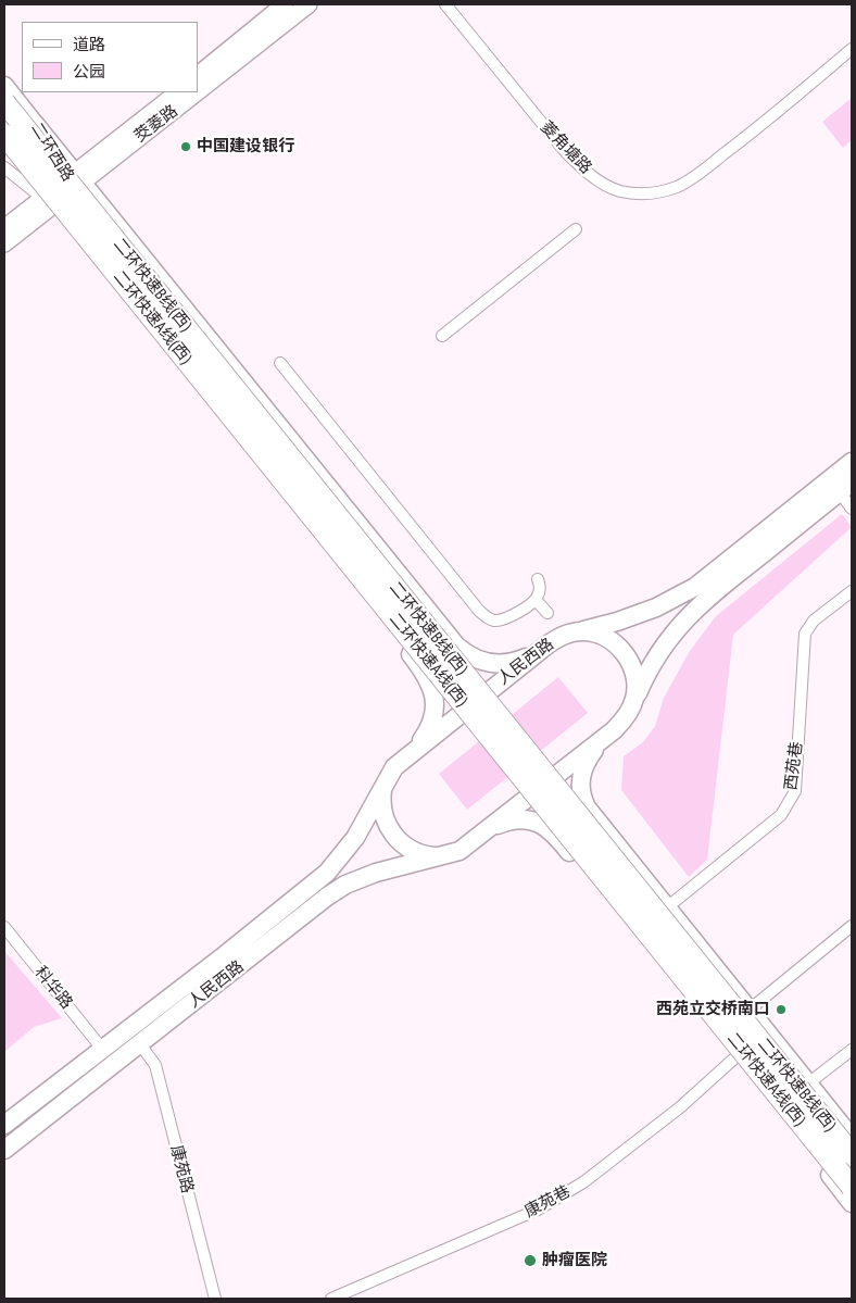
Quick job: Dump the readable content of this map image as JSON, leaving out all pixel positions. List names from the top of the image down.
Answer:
{
  "streets": {
    "highway": ["二环快速B线(西)", "二环快速A线(西)"],
    "main road": ["二环西路", "人民西路"],
    "street": [
      "茭菱路",
      "菱角塘路",
      "西苑巷",
      "科华路",
      "康苑路",
      "康苑巷"
    ]
  },
  "crossings": [
    ["茭菱路", "二环西路"],
    ["人民西路", "科华路"],
    ["人民西路", "康苑路"]
  ],
  "places": ["中国建设银行", "西苑立交桥南口", "肿瘤医院"],
  "legend": ["道路", "公园"]
}
